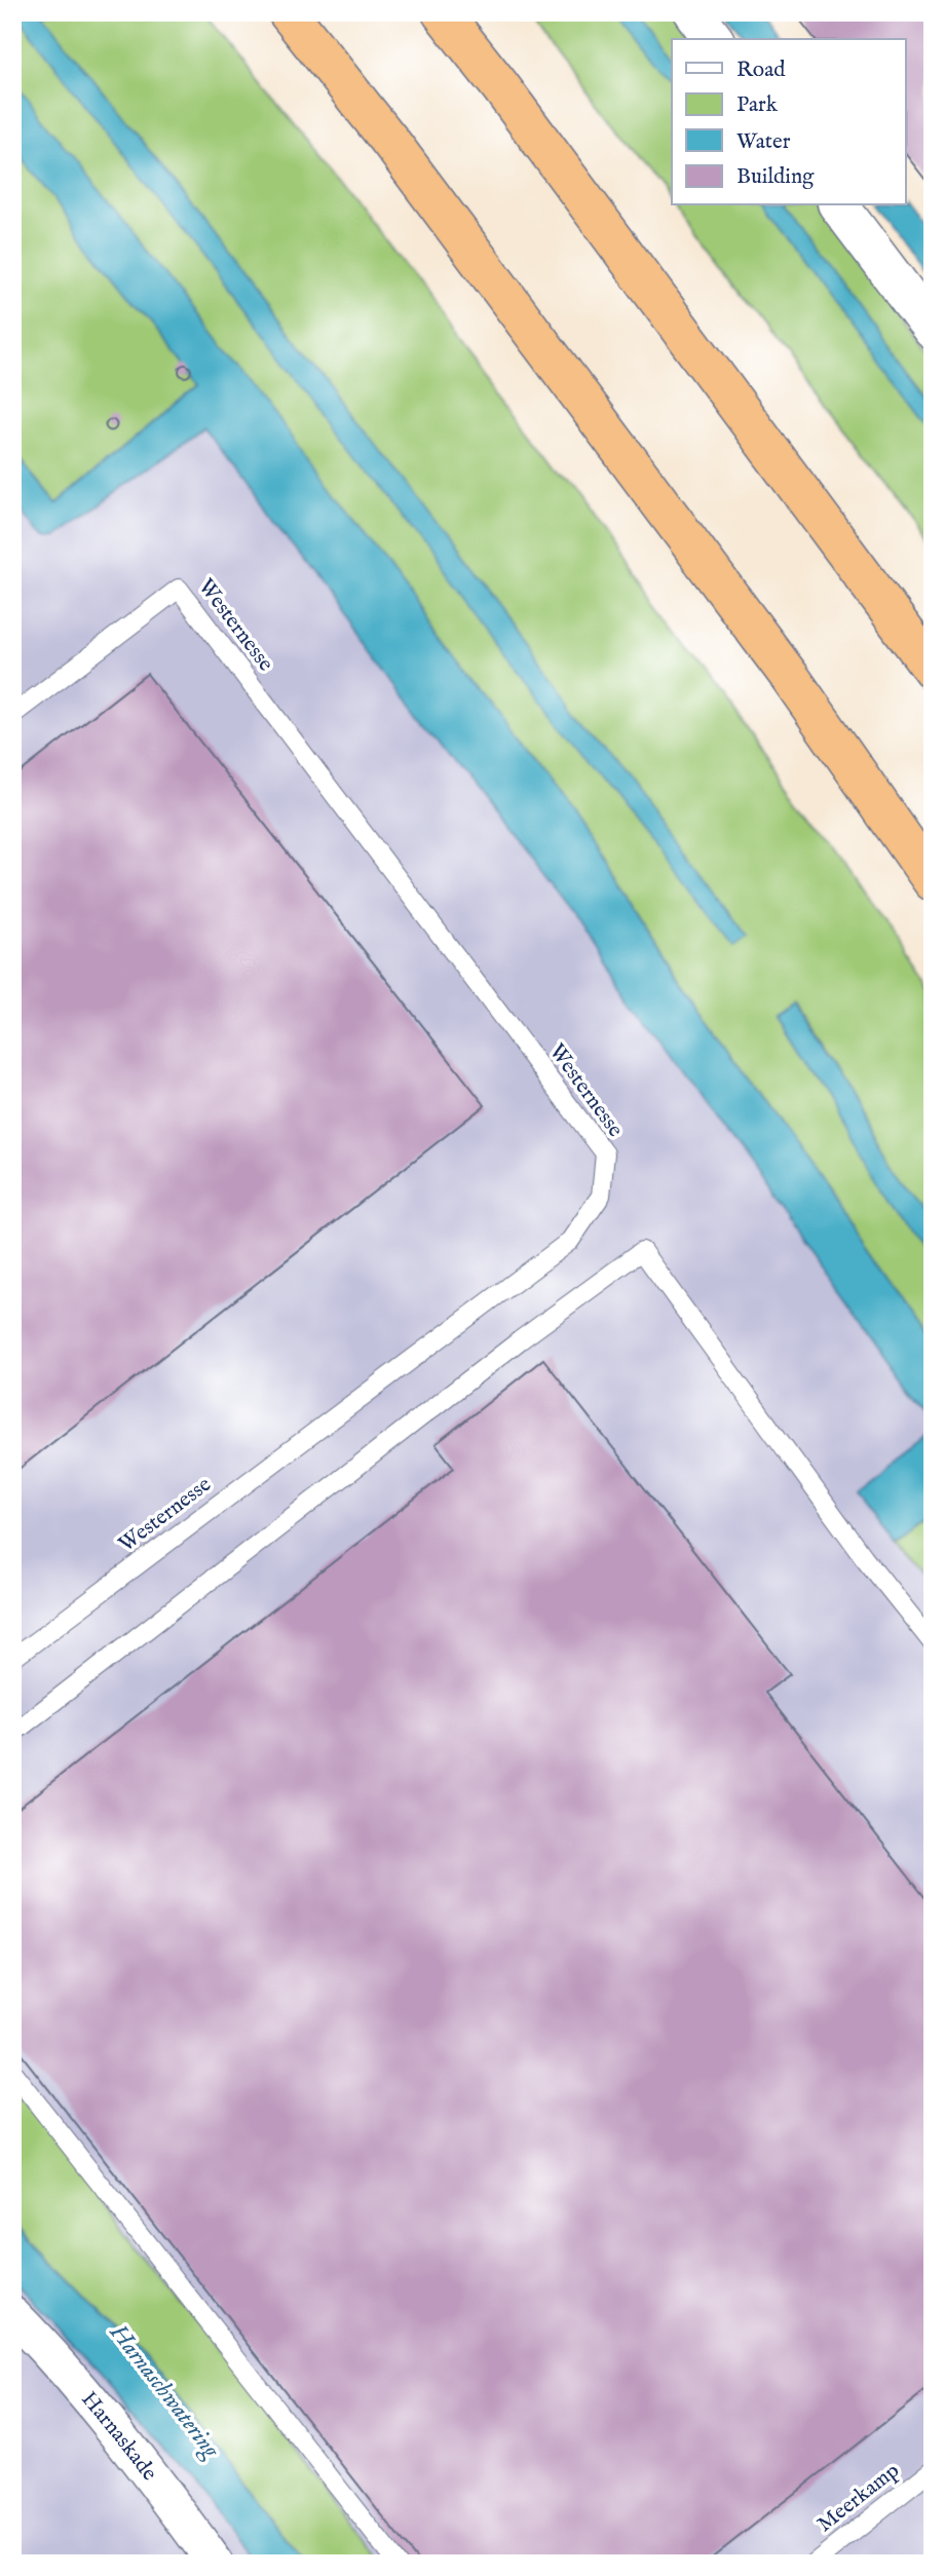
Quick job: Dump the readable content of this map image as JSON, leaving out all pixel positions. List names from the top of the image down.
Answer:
{
  "streets": {
    "street": ["Harnaskade"],
    "lane": ["Westernesse", "Meerkamp"]
  },
  "water": ["Harnaschwatering"],
  "legend": [
    "Road",
    "Park",
    "Water",
    "Building"
  ]
}
